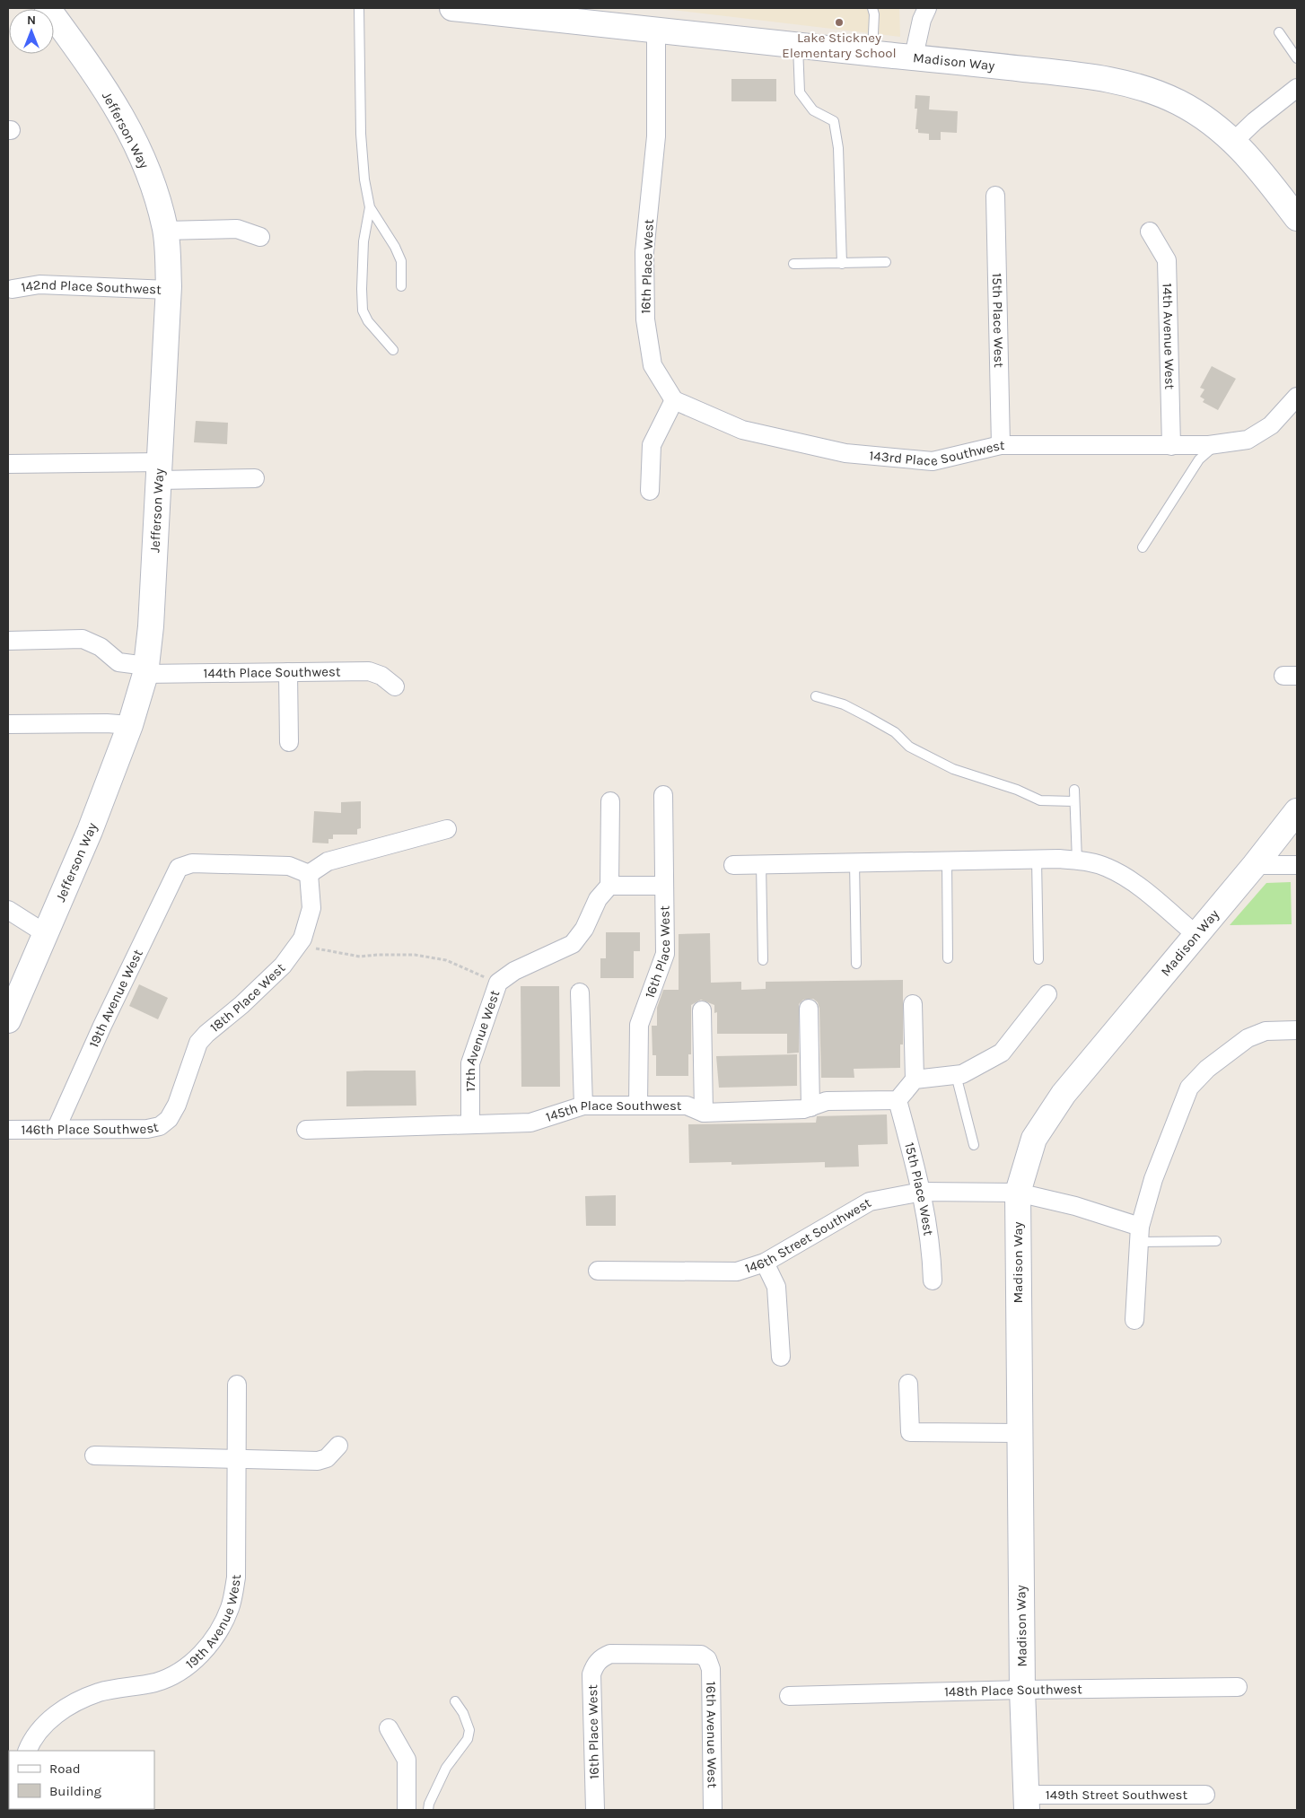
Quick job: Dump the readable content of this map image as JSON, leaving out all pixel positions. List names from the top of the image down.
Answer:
{
  "streets": {
    "street": [
      "Madison Way",
      "Jefferson Way",
      "16th Place West",
      "142nd Place Southwest",
      "15th Place West",
      "14th Avenue West",
      "143rd Place Southwest",
      "144th Place Southwest",
      "18th Place West",
      "19th Avenue West",
      "17th Avenue West",
      "145th Place Southwest",
      "146th Place Southwest",
      "146th Street Southwest",
      "148th Place Southwest",
      "16th Avenue West",
      "149th Street Southwest"
    ]
  },
  "crossings": [
    ["Madison Way", "16th Place West"],
    ["Madison Way", "146th Street Southwest"],
    ["Madison Way", "148th Place Southwest"],
    ["Madison Way", "149th Street Southwest"],
    ["Jefferson Way", "142nd Place Southwest"],
    ["Jefferson Way", "144th Place Southwest"],
    ["16th Place West", "143rd Place Southwest"],
    ["16th Place West", "145th Place Southwest"],
    ["16th Place West", "16th Avenue West"],
    ["15th Place West", "143rd Place Southwest"],
    ["15th Place West", "145th Place Southwest"],
    ["15th Place West", "146th Street Southwest"],
    ["14th Avenue West", "143rd Place Southwest"],
    ["18th Place West", "19th Avenue West"],
    ["18th Place West", "146th Place Southwest"],
    ["19th Avenue West", "146th Place Southwest"],
    ["17th Avenue West", "145th Place Southwest"]
  ],
  "places": ["Lake Stickney Elementary School"],
  "legend": ["Road", "Building"],
  "north": "top"
}
